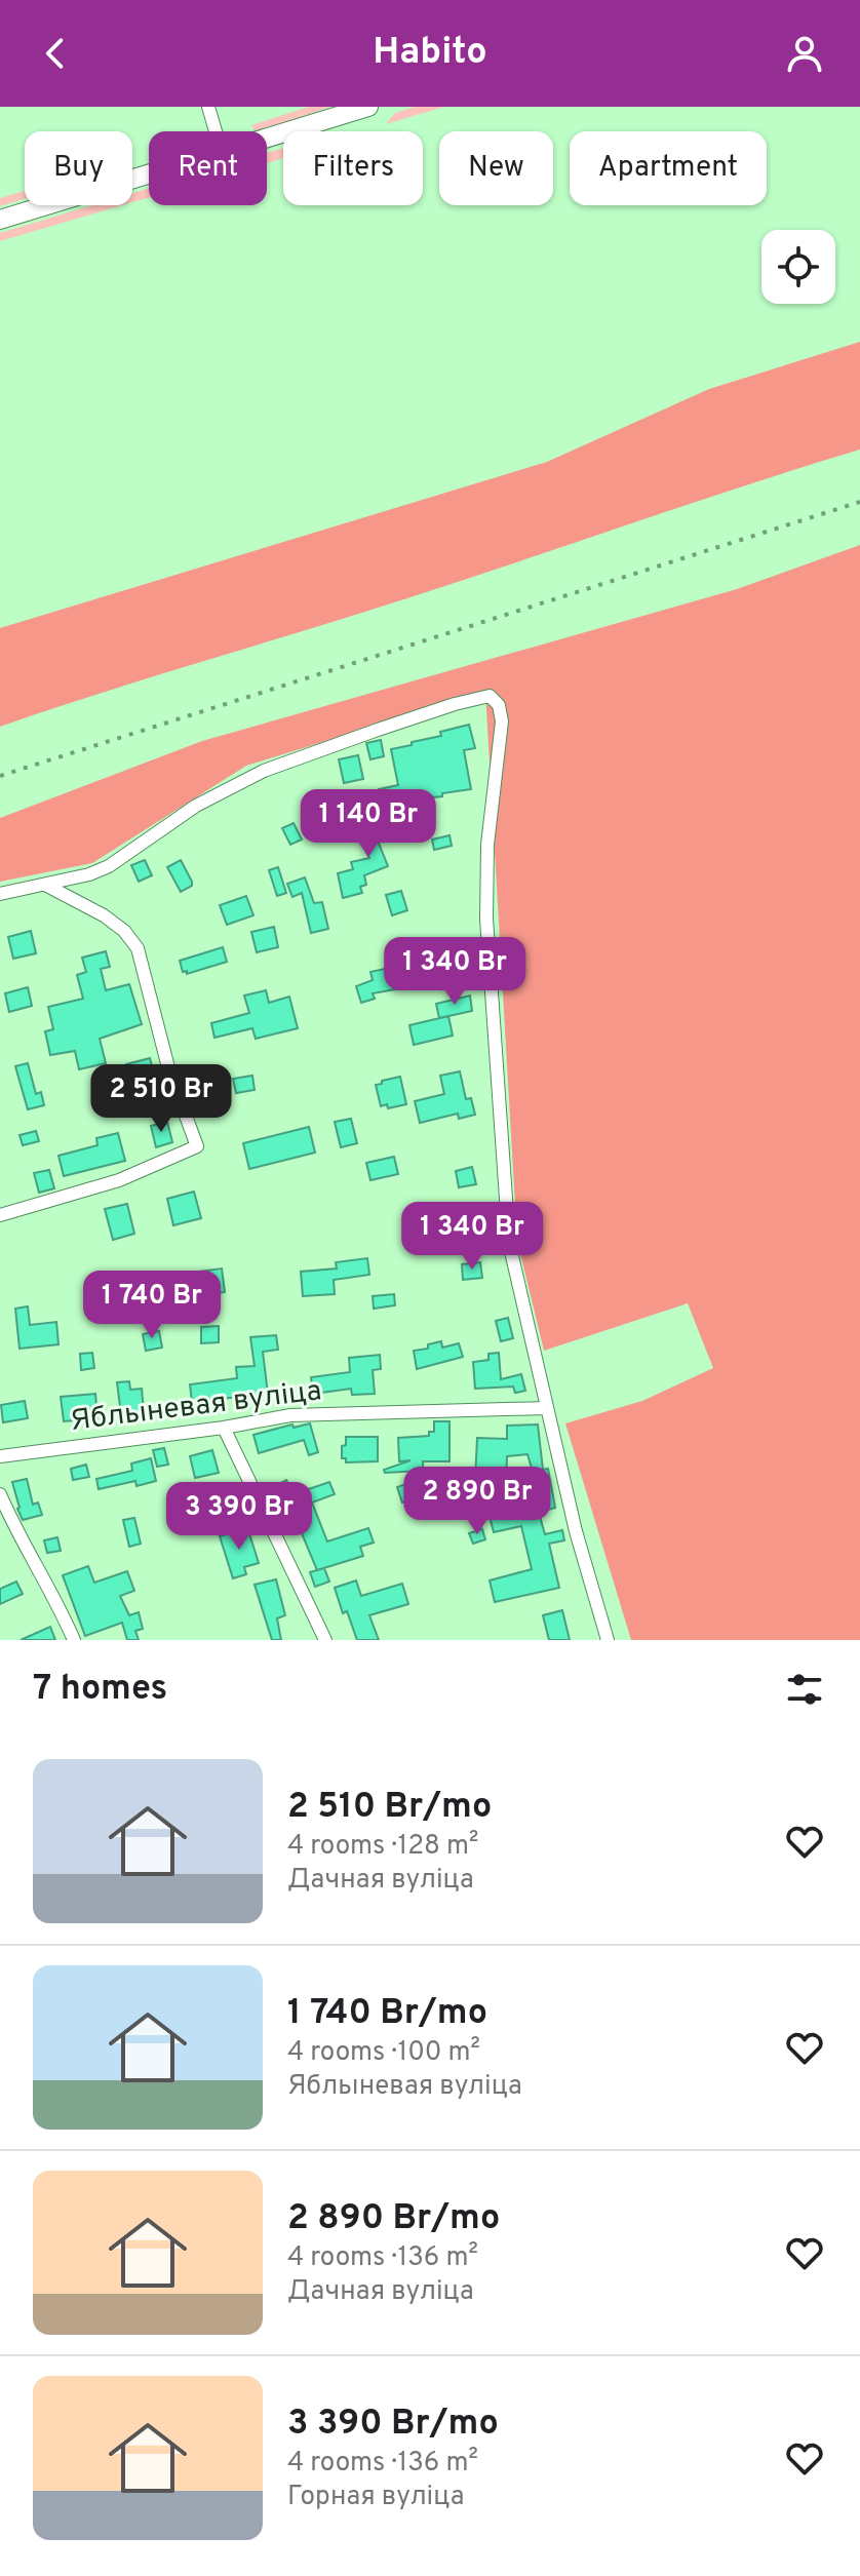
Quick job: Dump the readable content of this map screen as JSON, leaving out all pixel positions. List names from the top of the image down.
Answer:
{
  "streets": {
    "street": ["Яблыневая вуліца"]
  },
  "page": {
    "header": "Habito",
    "chip": [
      "Buy",
      "Rent",
      "Filters",
      "New",
      "Apartment"
    ],
    "price": [
      "1 140 Br",
      "1 340 Br",
      "2 510 Br",
      "1 340 Br",
      "1 740 Br",
      "2 890 Br",
      "3 390 Br"
    ],
    "heading": "7 homes",
    "list": [
      {
        "name": "2 510 Br/mo",
        "note": "4 rooms · 128 m² · Дачная вуліца"
      },
      {
        "name": "1 740 Br/mo",
        "note": "4 rooms · 100 m² · Яблыневая вуліца"
      },
      {
        "name": "2 890 Br/mo",
        "note": "4 rooms · 136 m² · Дачная вуліца"
      },
      {
        "name": "3 390 Br/mo",
        "note": "4 rooms · 136 m² · Горная вуліца"
      }
    ]
  }
}
